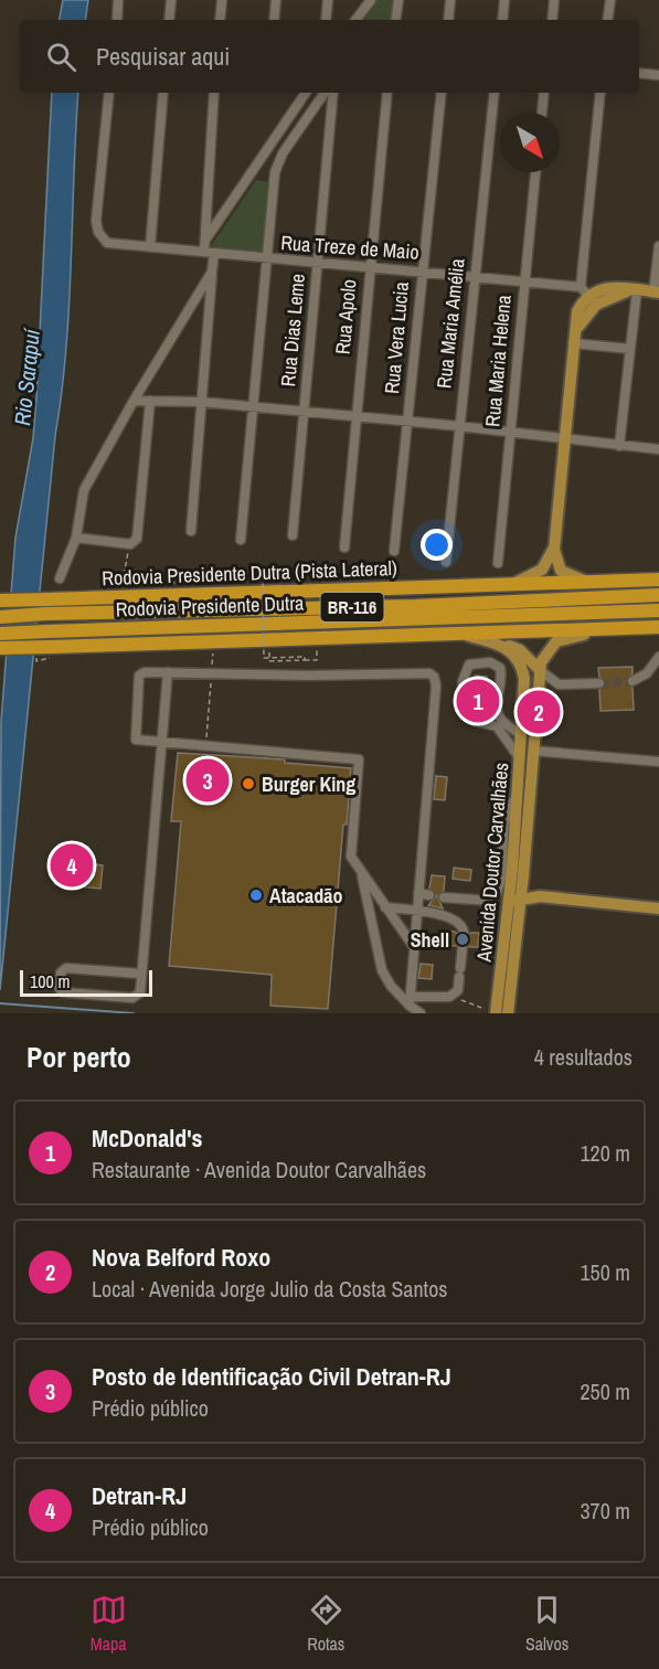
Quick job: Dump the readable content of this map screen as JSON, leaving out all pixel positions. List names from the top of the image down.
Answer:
{
  "streets": {
    "highway": ["Rodovia Presidente Dutra (Pista Lateral)", "Rodovia Presidente Dutra", "BR-116"],
    "main road": ["Rua Treze de Maio", "Avenida Doutor Carvalhães"],
    "street": [
      "Rua Apolo",
      "Rua Maria Amélia",
      "Rua Dias Leme",
      "Rua Vera Lucia",
      "Rua Maria Helena"
    ]
  },
  "crossings": [
    ["Rua Treze de Maio", "Rua Apolo"],
    ["Rua Treze de Maio", "Rua Maria Amélia"],
    ["Rua Treze de Maio", "Rua Dias Leme"],
    ["Rua Treze de Maio", "Rua Vera Lucia"],
    ["Rua Treze de Maio", "Rua Maria Helena"]
  ],
  "water": ["Rio Sarapuí"],
  "places": ["Burger King", "Atacadão", "Shell"],
  "scale_bar": "100 m",
  "north": "bottom right",
  "page": {
    "search": "Pesquisar aqui",
    "pins": [
      "1",
      "2",
      "3",
      "4"
    ],
    "scale": "100 m",
    "heading": ["Por perto", "4 resultados"],
    "list": [
      {
        "mark": "1",
        "name": "McDonald's",
        "note": "Restaurante · Avenida Doutor Carvalhães",
        "value": "120 m"
      },
      {
        "mark": "2",
        "name": "Nova Belford Roxo",
        "note": "Local · Avenida Jorge Julio da Costa Santos",
        "value": "150 m"
      },
      {
        "mark": "3",
        "name": "Posto de Identificação Civil Detran-RJ",
        "note": "Prédio público",
        "value": "250 m"
      },
      {
        "mark": "4",
        "name": "Detran-RJ",
        "note": "Prédio público",
        "value": "370 m"
      }
    ],
    "nav": ["Mapa", "Rotas", "Salvos"]
  }
}
